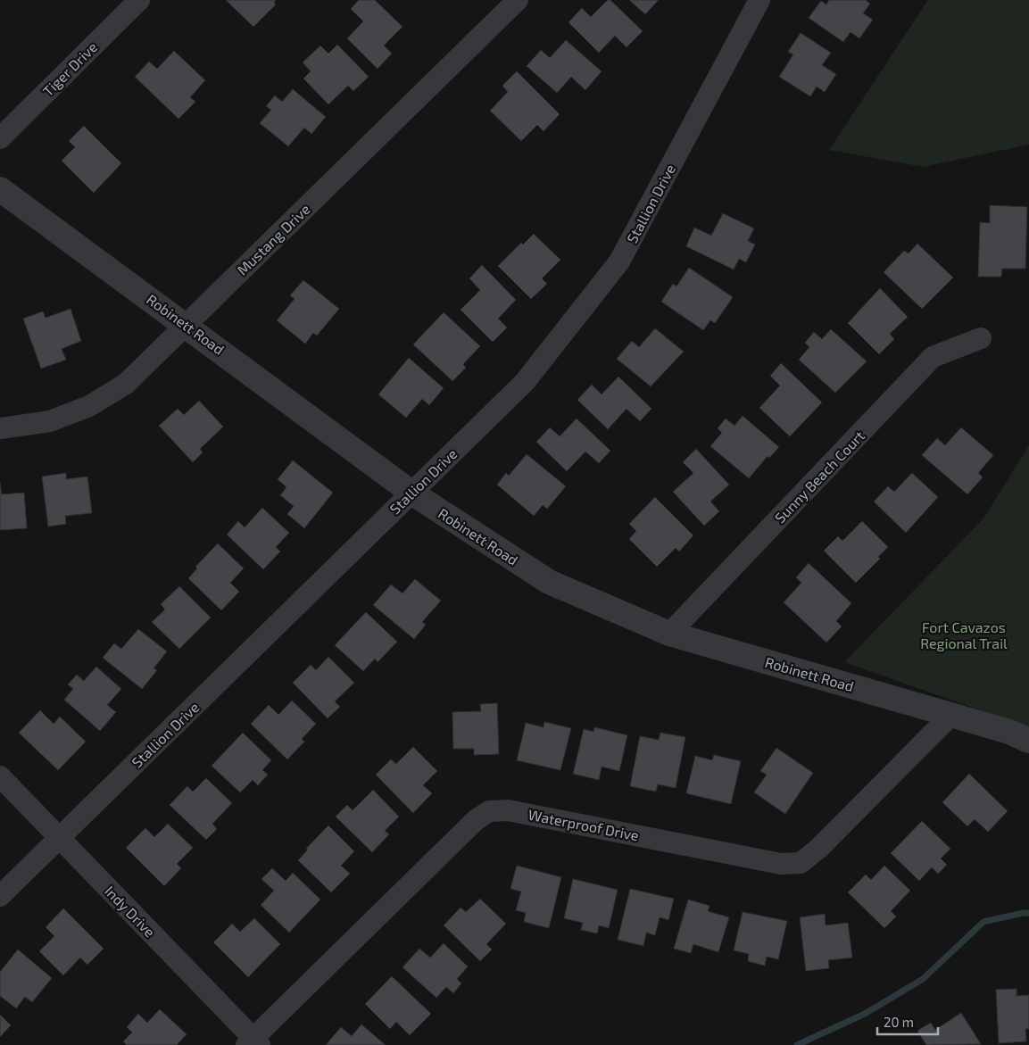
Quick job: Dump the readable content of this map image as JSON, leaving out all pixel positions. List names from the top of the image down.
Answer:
{
  "streets": {
    "street": [
      "Tiger Drive",
      "Stallion Drive",
      "Mustang Drive",
      "Robinett Road",
      "Sunny Beach Court",
      "Waterproof Drive",
      "Indy Drive"
    ]
  },
  "crossings": [
    ["Stallion Drive", "Robinett Road"],
    ["Stallion Drive", "Indy Drive"],
    ["Mustang Drive", "Robinett Road"],
    ["Robinett Road", "Sunny Beach Court"],
    ["Robinett Road", "Waterproof Drive"],
    ["Waterproof Drive", "Indy Drive"]
  ],
  "parks": ["Fort Cavazos Regional Trail"],
  "scale_bar": "20 m"
}
